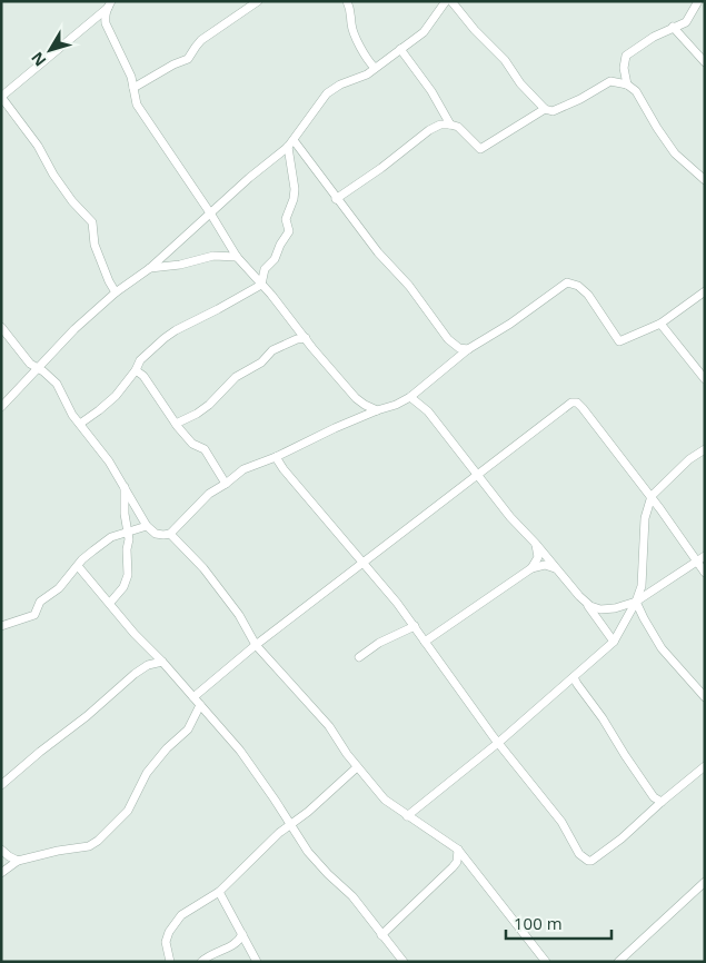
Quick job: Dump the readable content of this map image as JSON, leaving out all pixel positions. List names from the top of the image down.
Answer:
{
  "scale_bar": "100 m",
  "north": "bottom left"
}
